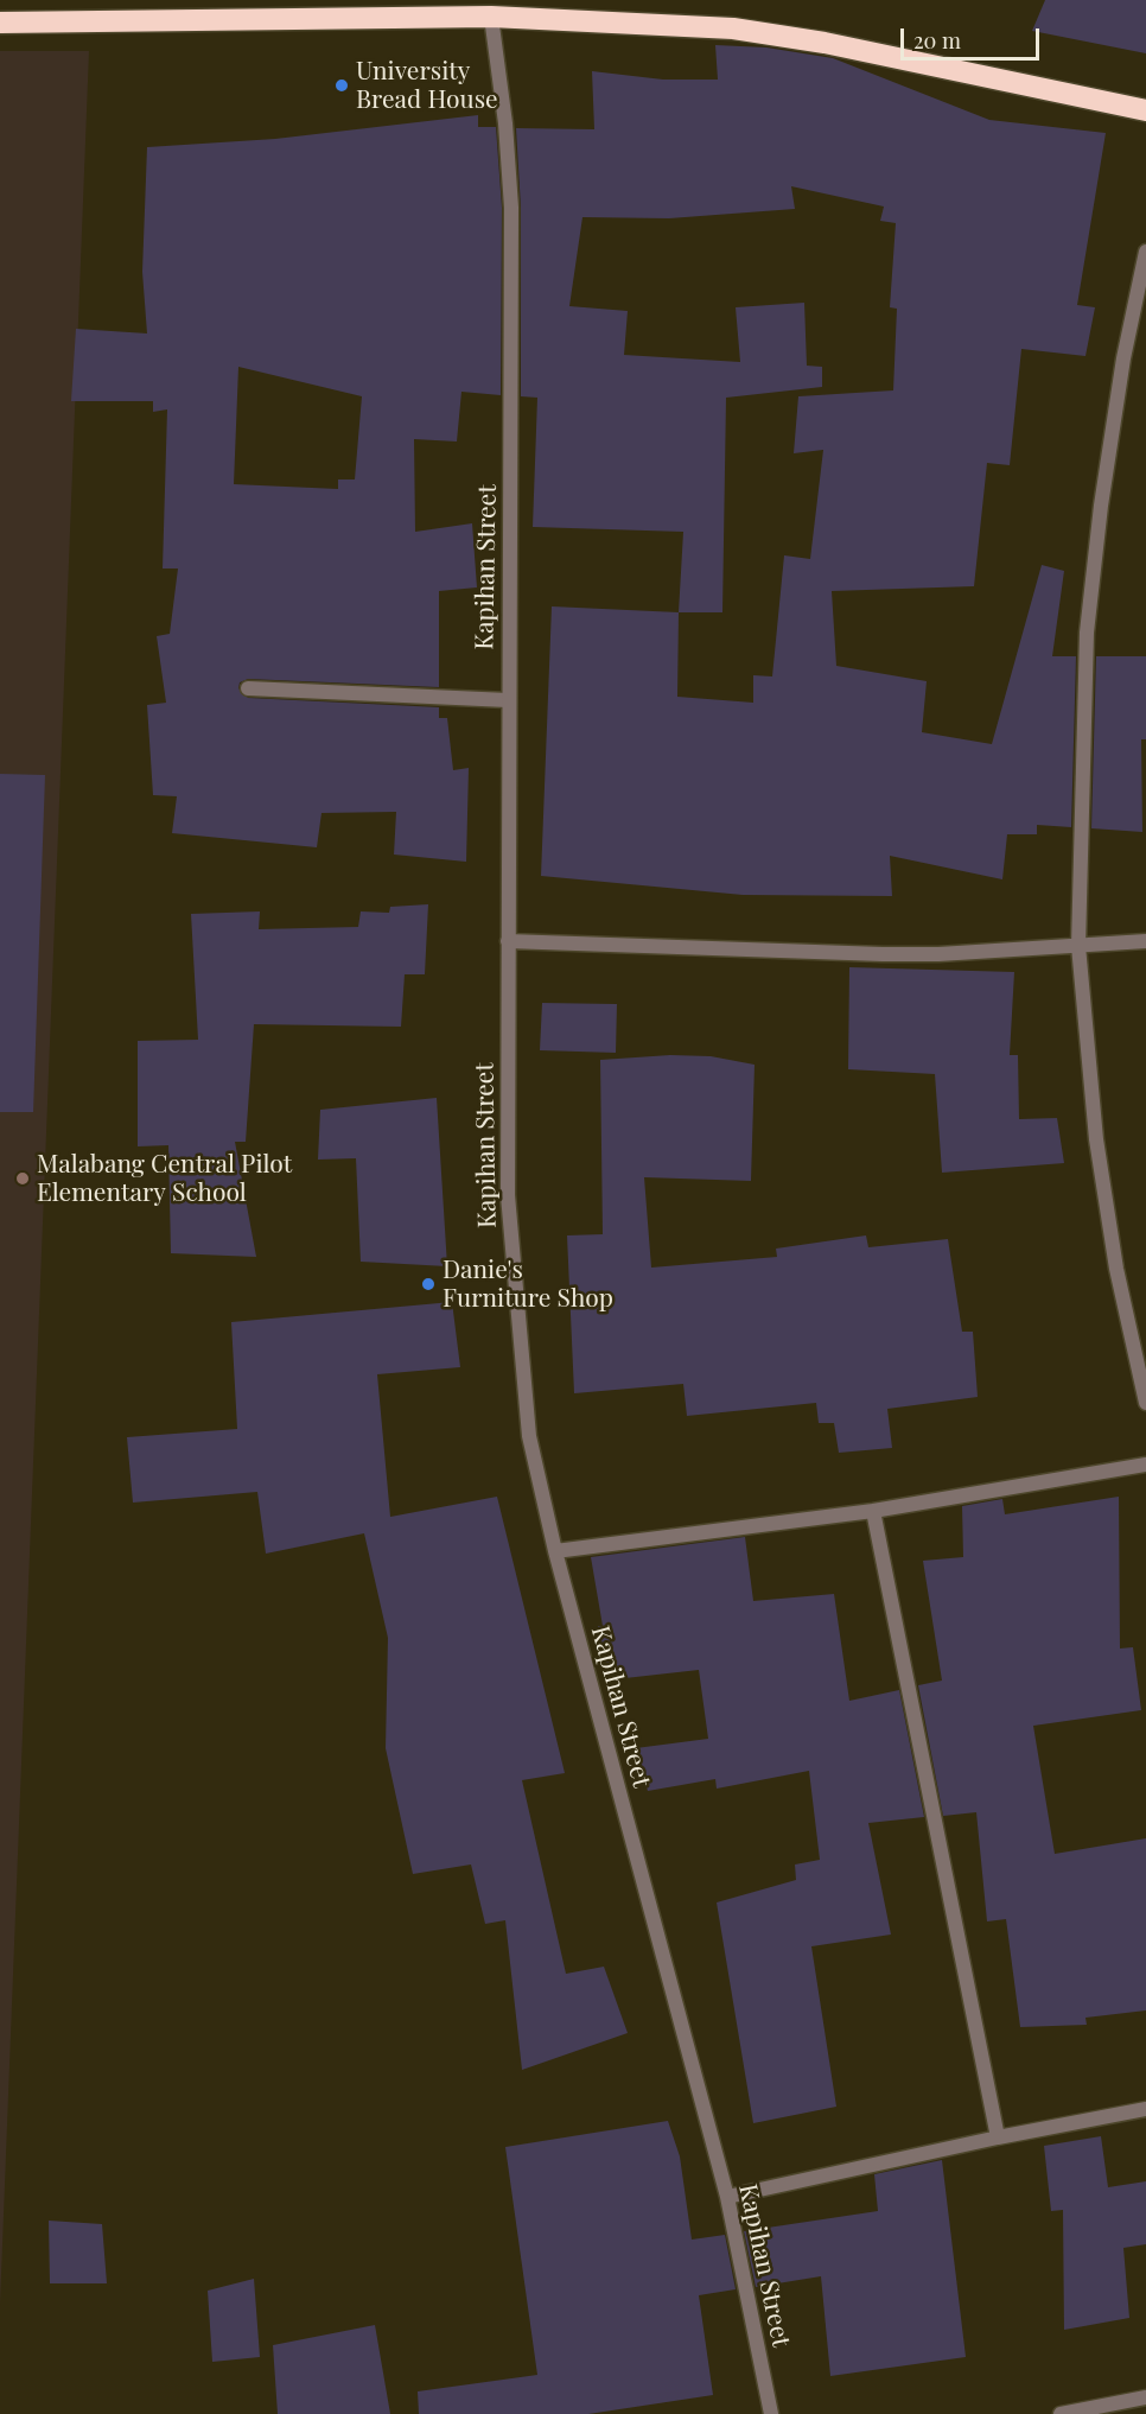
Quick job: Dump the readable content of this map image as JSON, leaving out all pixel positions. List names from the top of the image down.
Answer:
{
  "streets": {
    "street": ["Kapihan Street"]
  },
  "places": ["University Bread House", "Malabang Central Pilot Elementary School", "Danie's Furniture Shop"],
  "scale_bar": "20 m"
}
